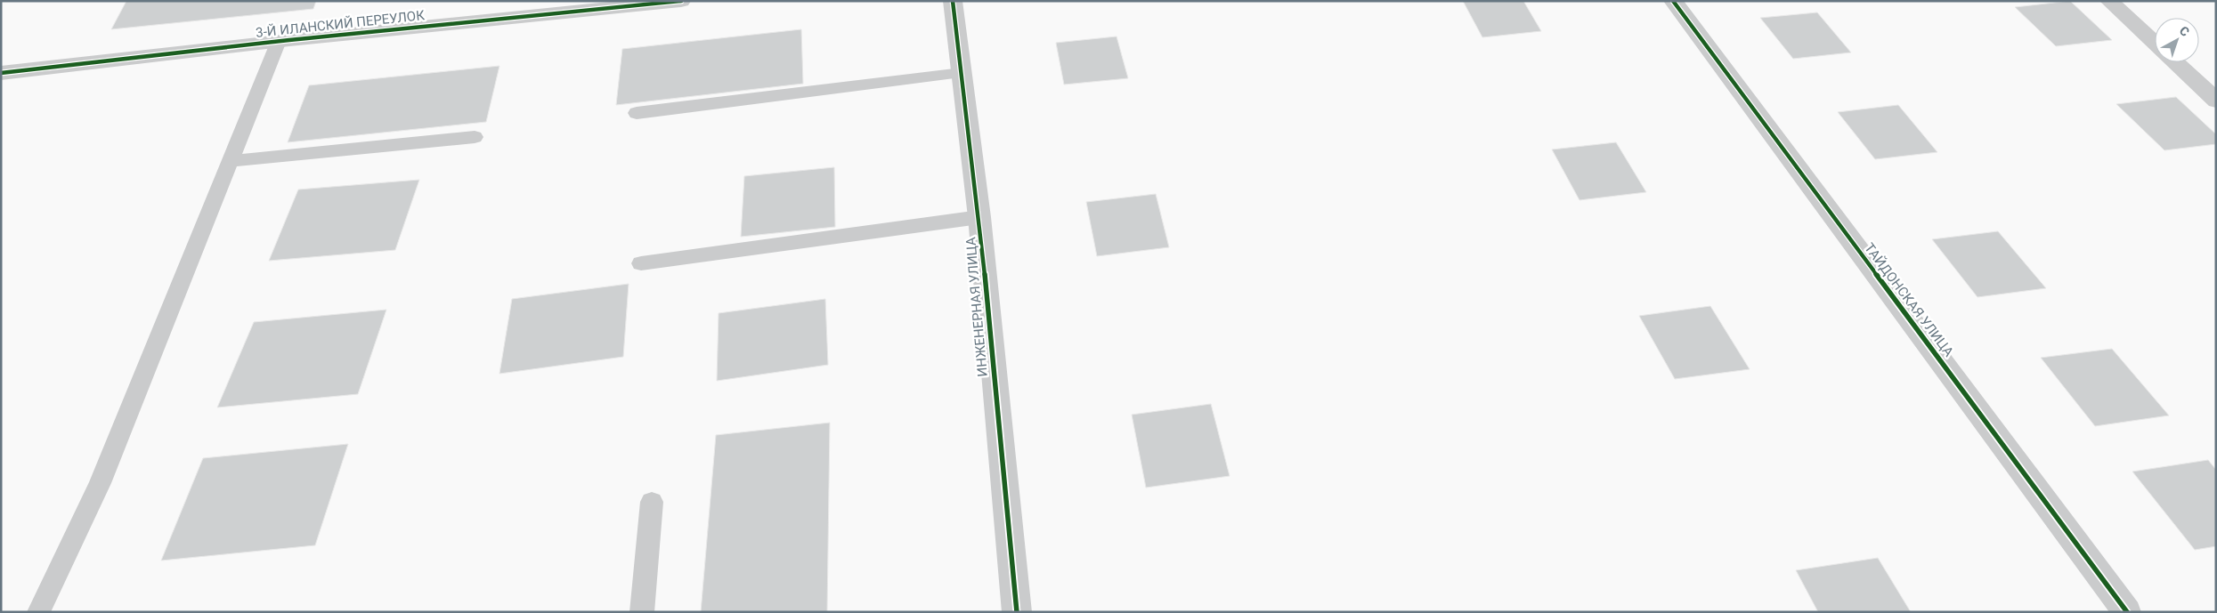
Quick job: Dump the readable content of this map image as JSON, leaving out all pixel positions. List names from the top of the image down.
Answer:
{
  "streets": {
    "street": ["3-Й ИЛАНСКИЙ ПЕРЕУЛОК", "ТАЙДОНСКАЯ УЛИЦА", "ИНЖЕНЕРНАЯ УЛИЦА"]
  },
  "north": "top right"
}
